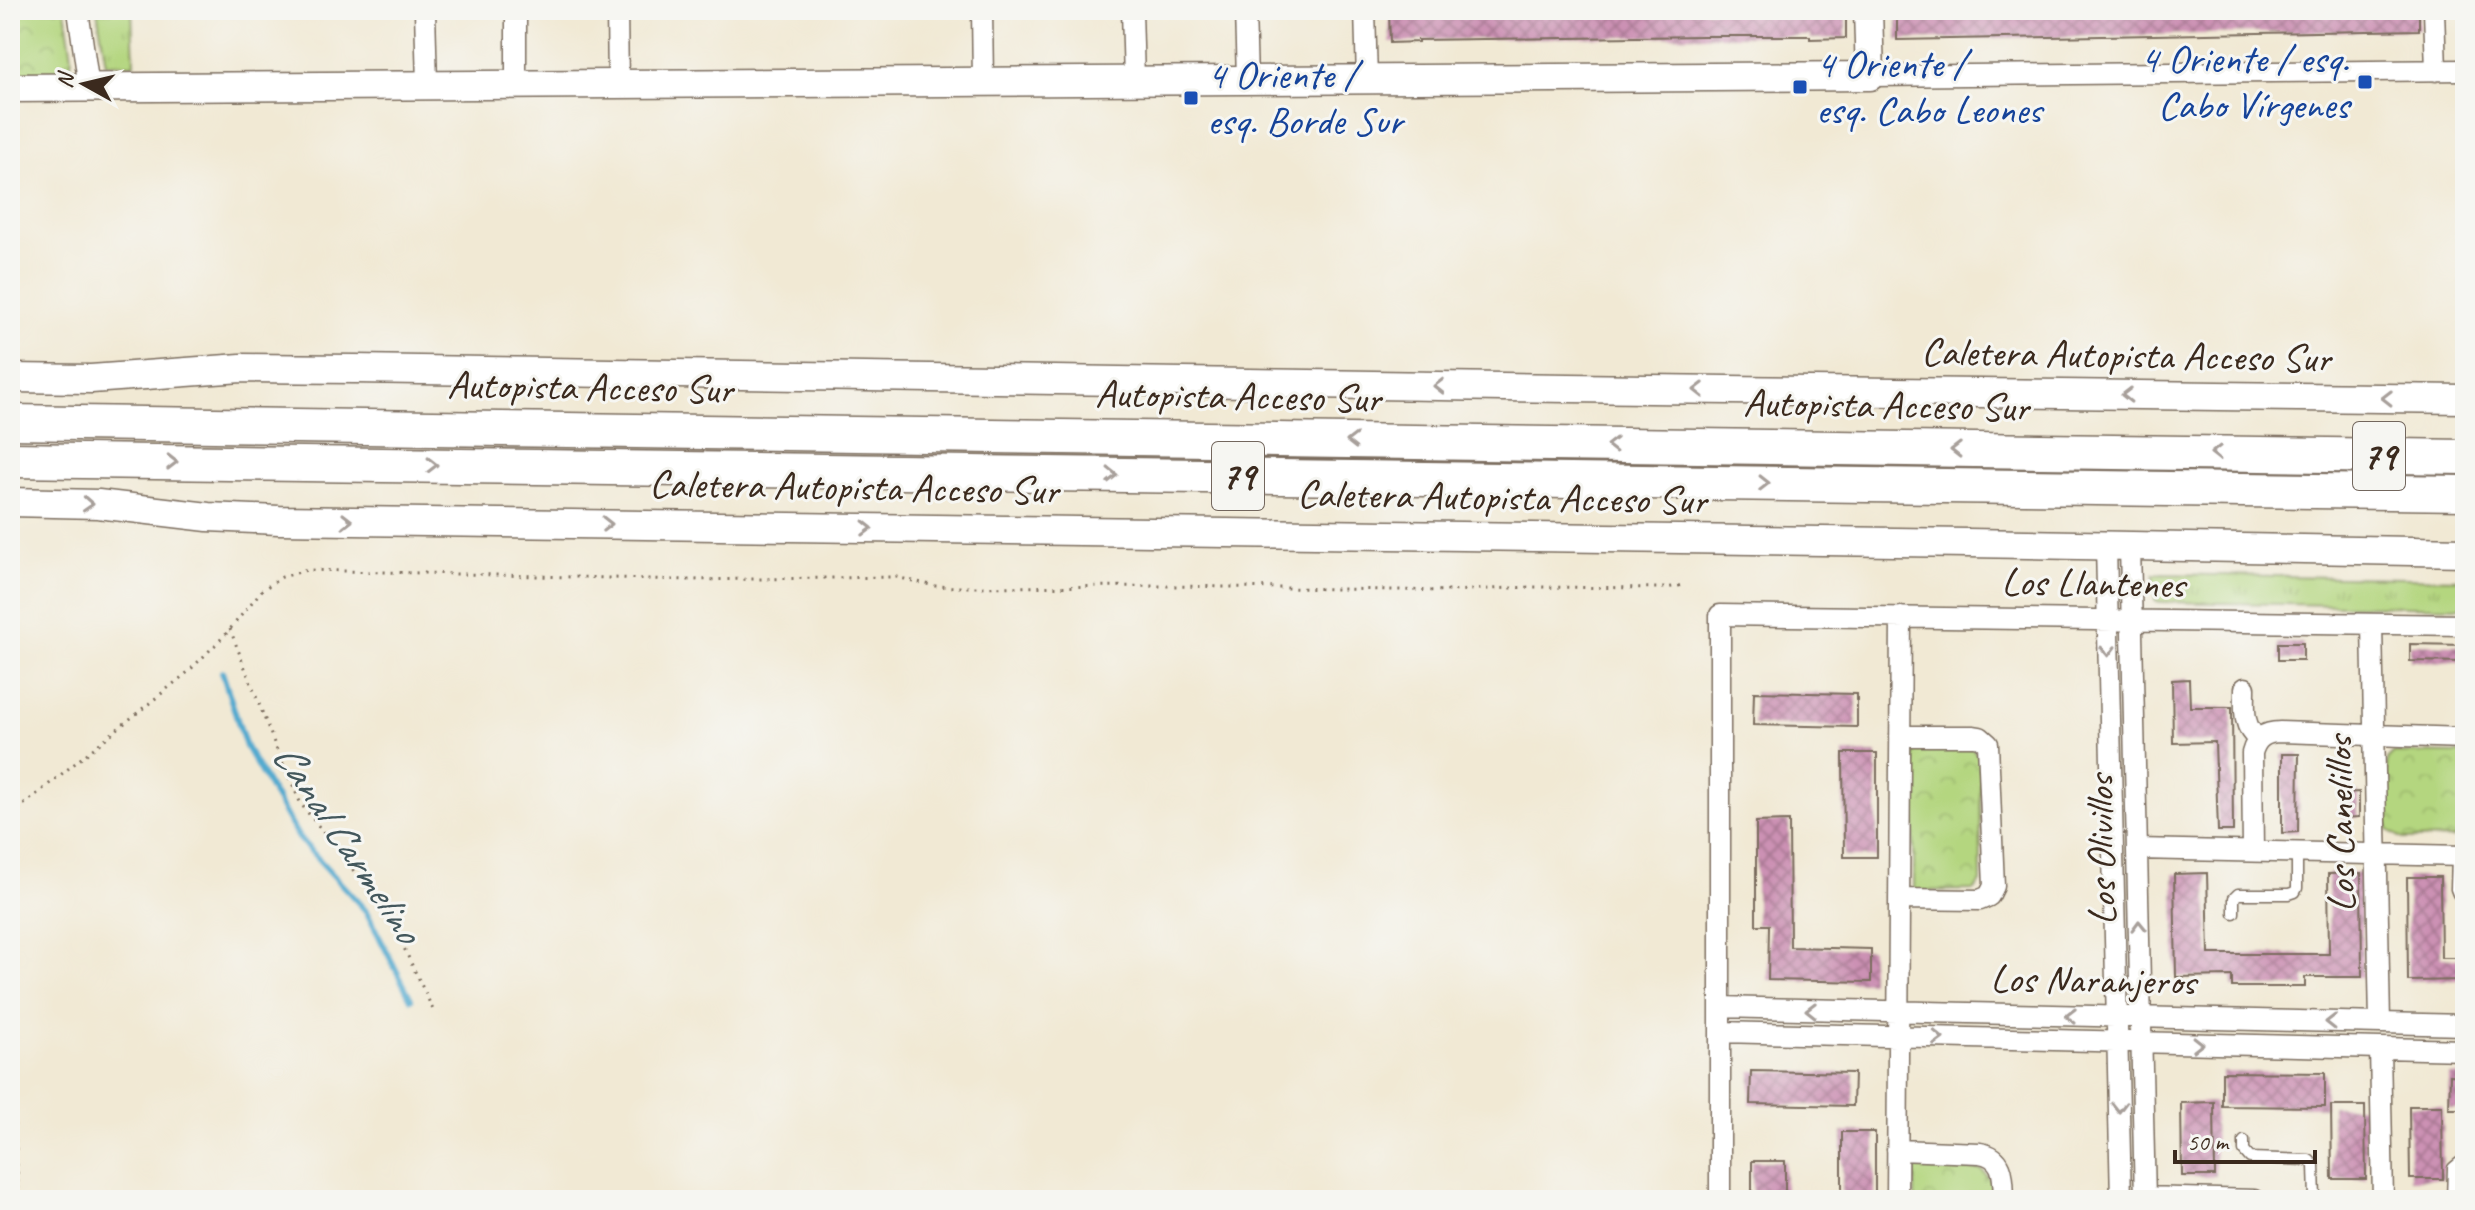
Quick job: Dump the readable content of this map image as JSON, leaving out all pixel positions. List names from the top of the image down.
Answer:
{
  "streets": {
    "highway": ["Autopista Acceso Sur", "79"],
    "main road": ["Caletera Autopista Acceso Sur"],
    "street": [
      "Los Llantenes",
      "Los Canelillos",
      "Los Olivillos",
      "Los Naranjeros"
    ]
  },
  "crossings": [
    ["Caletera Autopista Acceso Sur", "Los Olivillos"],
    ["Los Llantenes", "Los Canelillos"],
    ["Los Llantenes", "Los Olivillos"],
    ["Los Llantenes", "Los Naranjeros"],
    ["Los Canelillos", "Los Naranjeros"],
    ["Los Olivillos", "Los Naranjeros"]
  ],
  "water": ["Canal Carmelino"],
  "places": {
    "transit": ["4 Oriente / esq. Cabo Vírgenes", "4 Oriente / esq. Cabo Leones", "4 Oriente / esq. Borde Sur"]
  },
  "scale_bar": "50 m",
  "north": "left"
}
